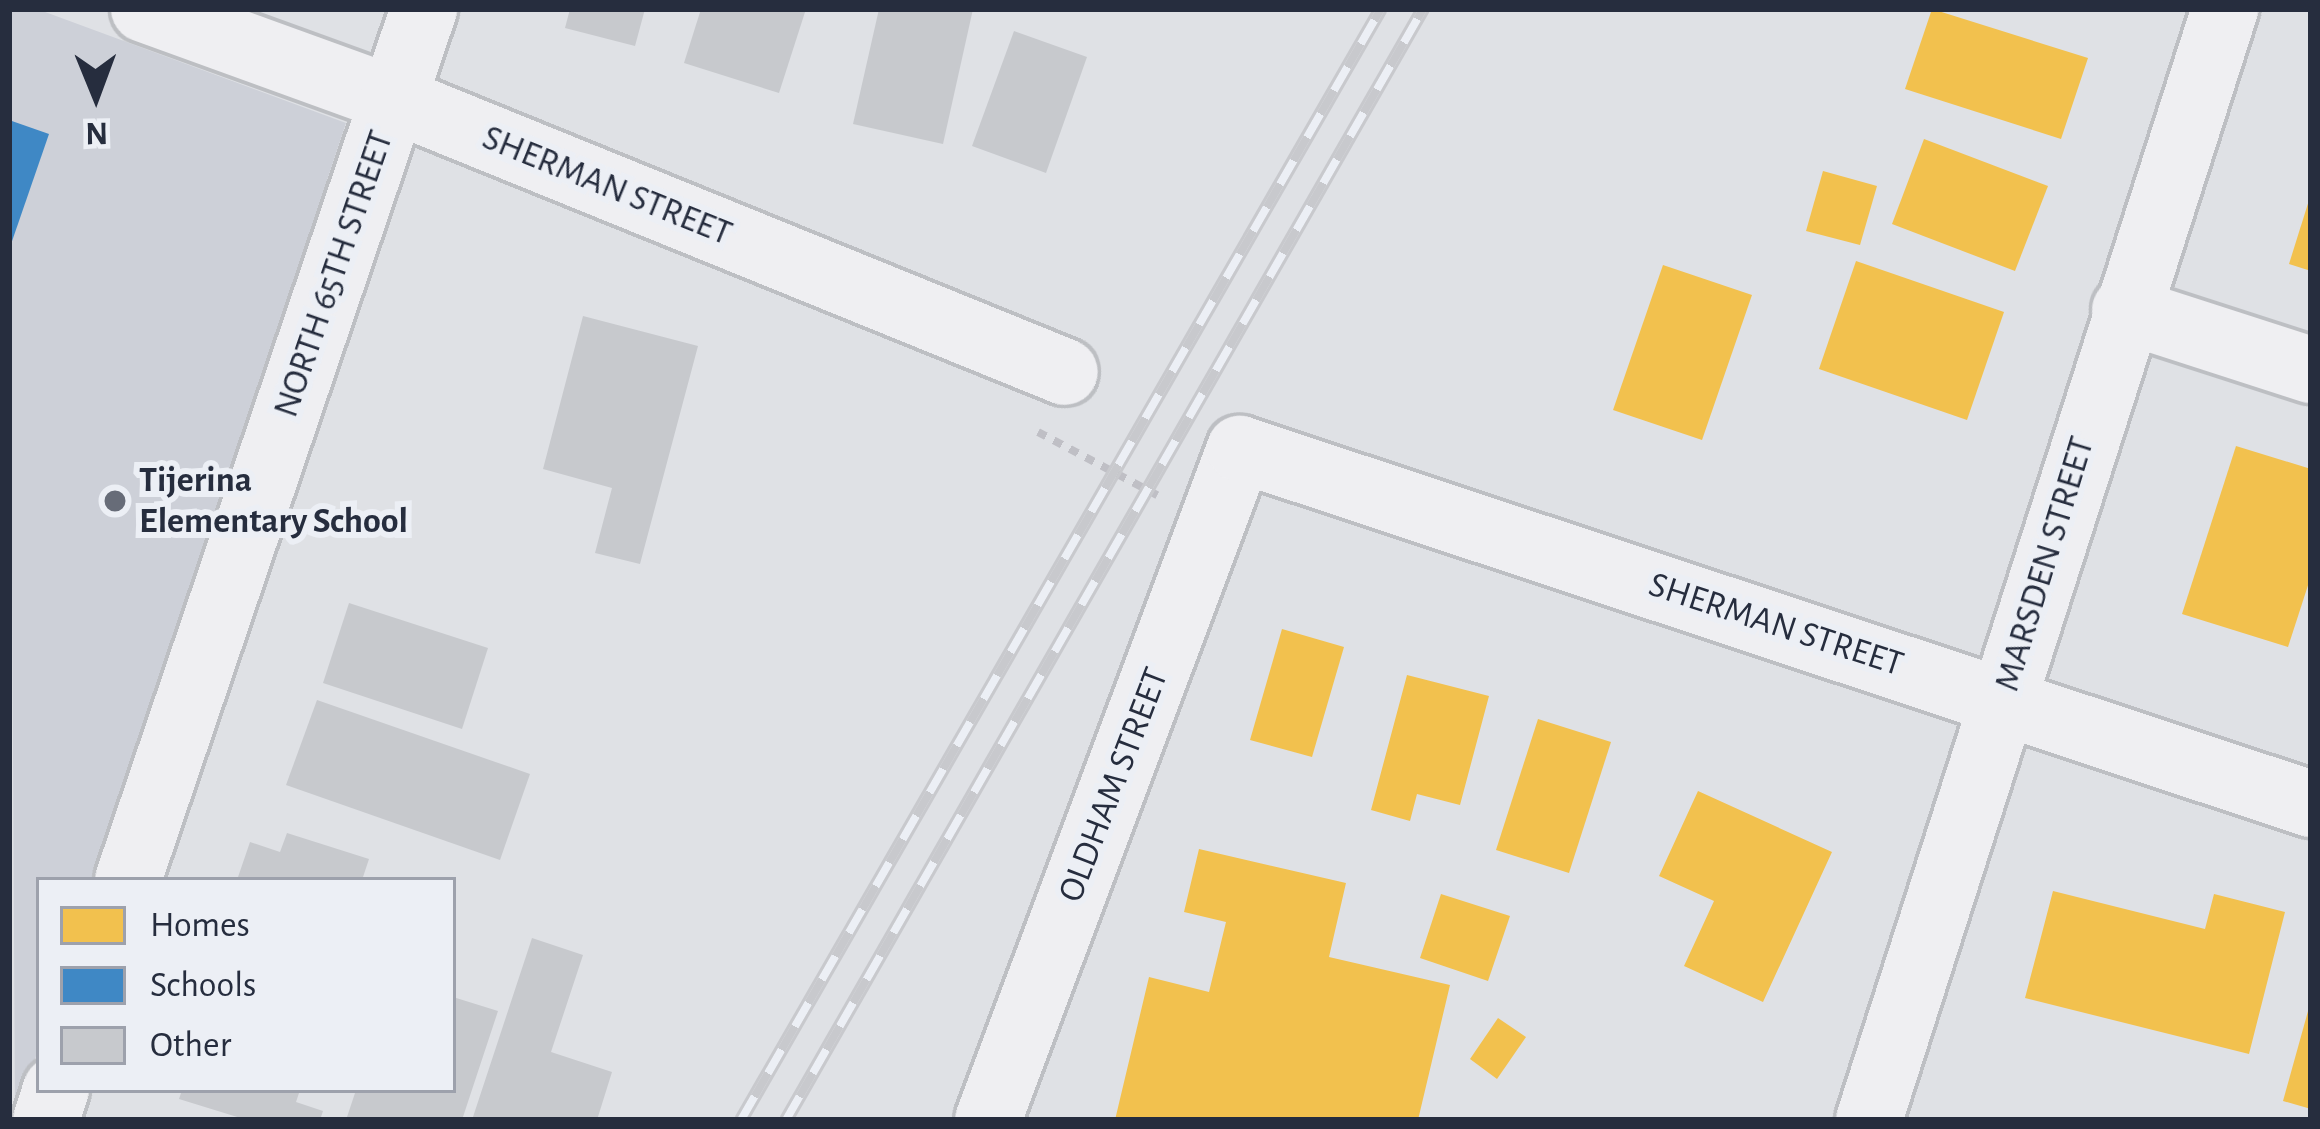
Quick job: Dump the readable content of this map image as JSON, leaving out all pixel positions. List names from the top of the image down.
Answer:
{
  "streets": {
    "street": [
      "SHERMAN STREET",
      "NORTH 65TH STREET",
      "MARSDEN STREET",
      "OLDHAM STREET"
    ]
  },
  "crossings": [
    ["SHERMAN STREET", "NORTH 65TH STREET"],
    ["SHERMAN STREET", "MARSDEN STREET"],
    ["SHERMAN STREET", "OLDHAM STREET"]
  ],
  "places": ["Tijerina Elementary School"],
  "legend": ["Homes", "Schools", "Other"],
  "north": "bottom"
}
